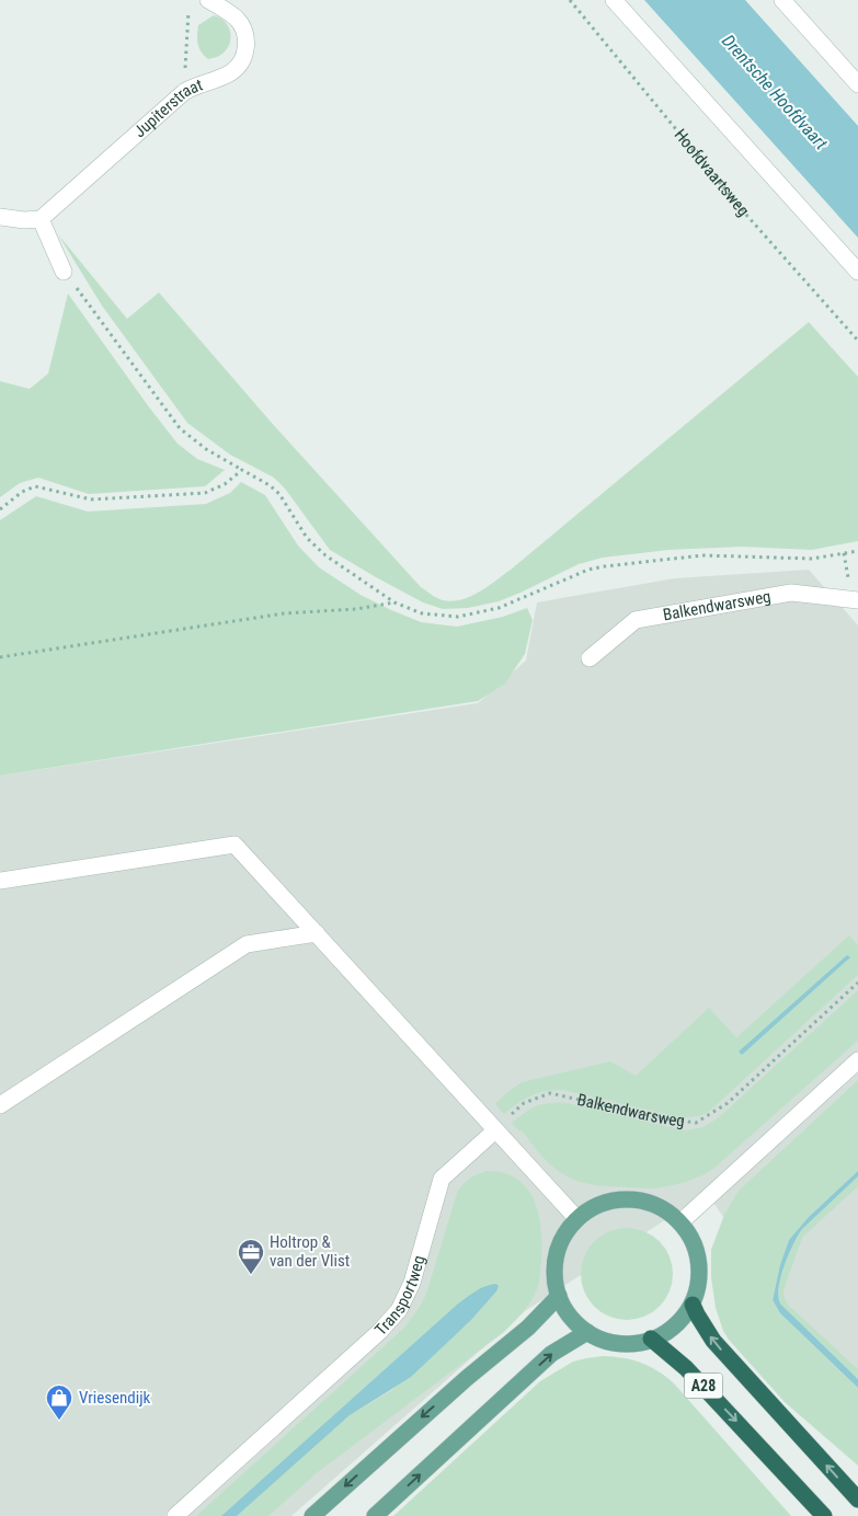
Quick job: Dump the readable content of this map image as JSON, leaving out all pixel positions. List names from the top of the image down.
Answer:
{
  "streets": {
    "highway": ["A28"],
    "street": ["Jupiterstraat", "Balkendwarsweg", "Transportweg"],
    "path": ["Hoofdvaartsweg"]
  },
  "crossings": [
    ["Balkendwarsweg", "Transportweg"]
  ],
  "water": ["Drentsche Hoofdvaart"],
  "places": {
    "office": ["Holtrop & van der Vlist"],
    "shop": ["Vriesendijk"]
  }
}
